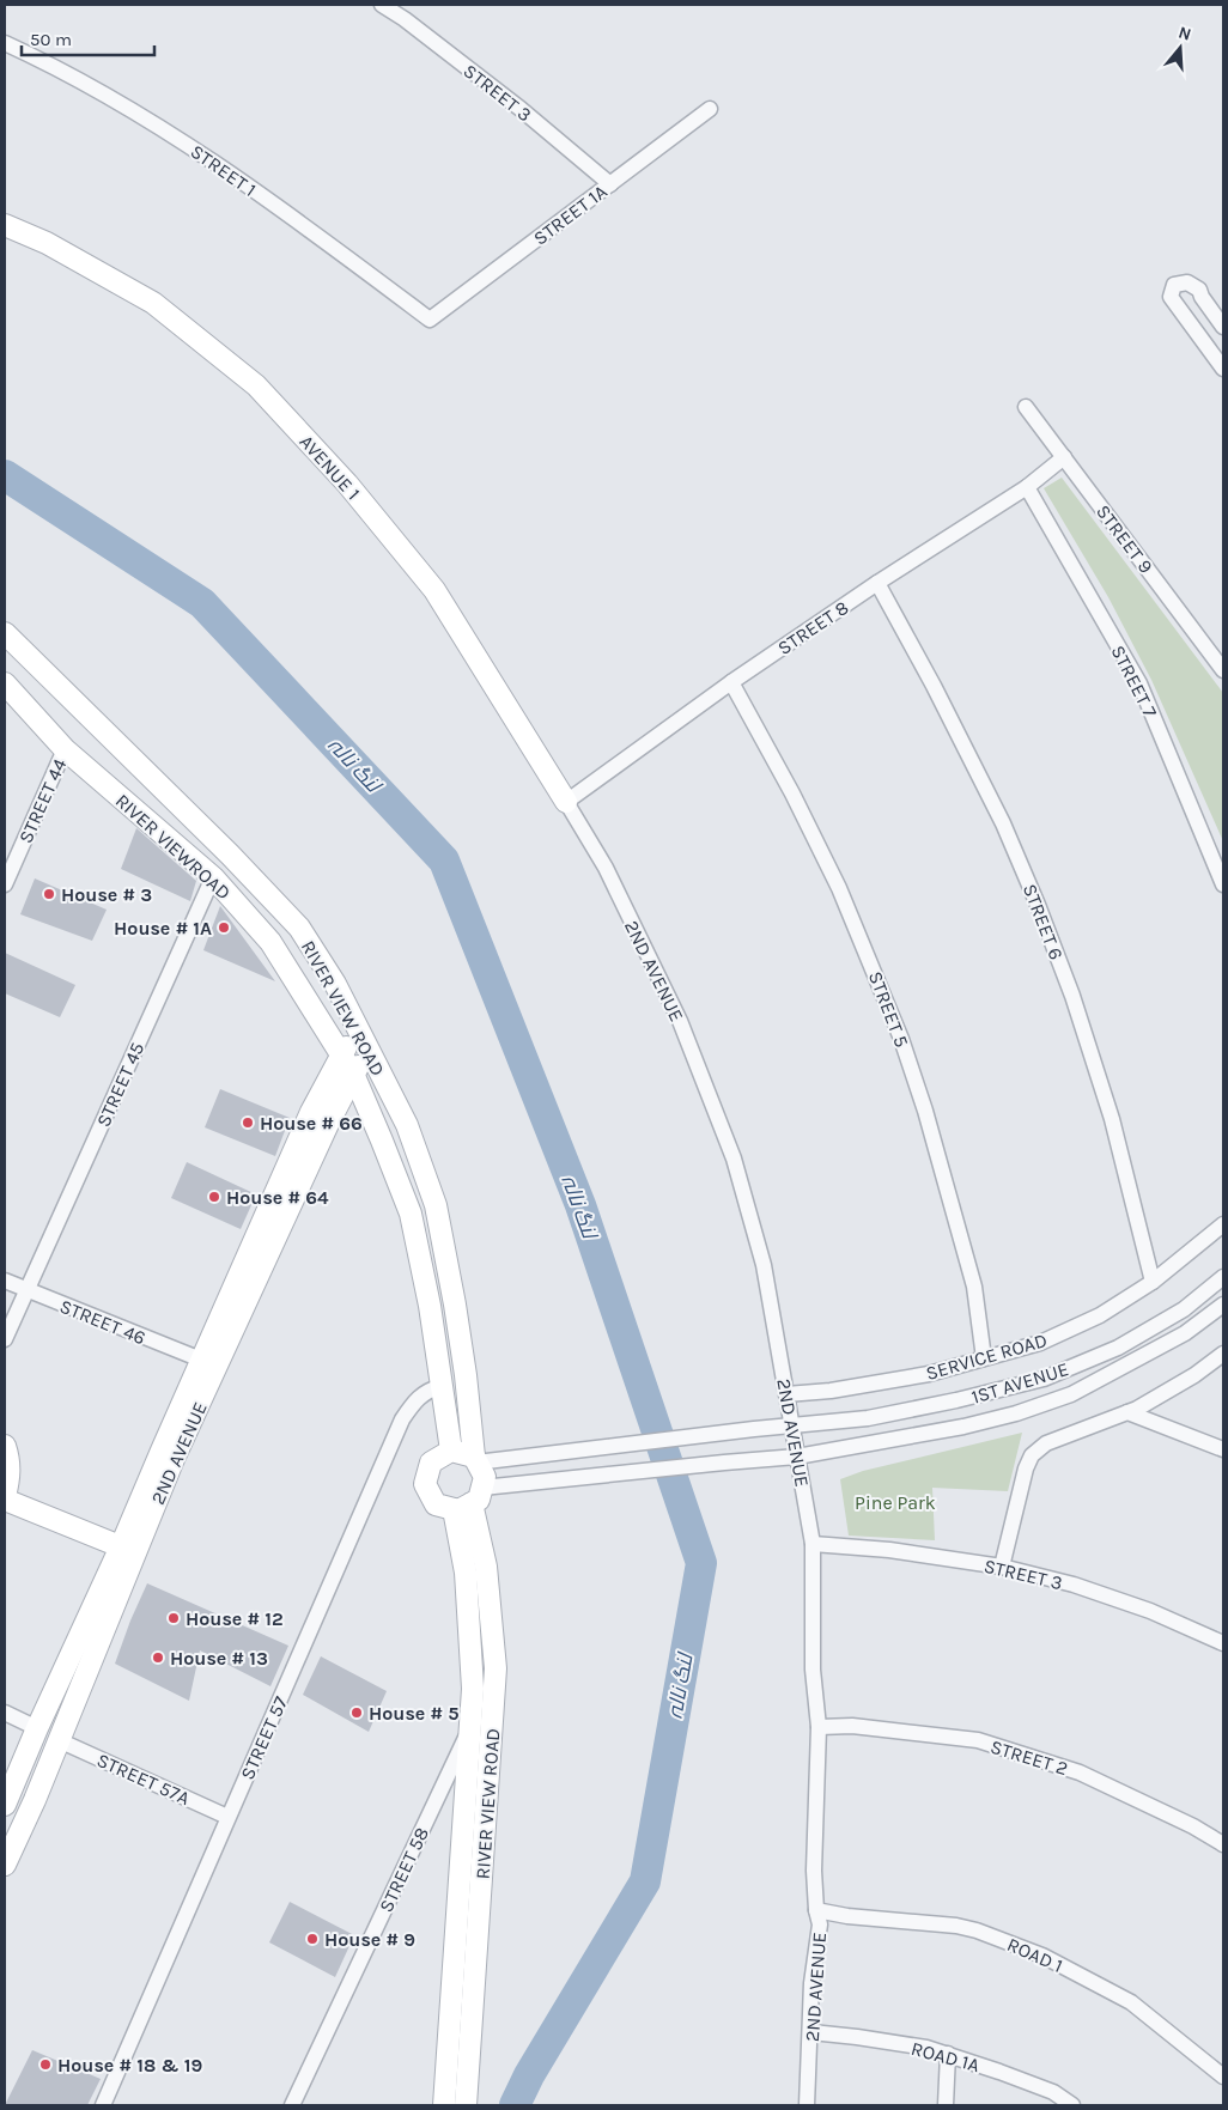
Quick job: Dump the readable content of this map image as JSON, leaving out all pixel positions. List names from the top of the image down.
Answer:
{
  "streets": {
    "street": [
      "STREET 3",
      "STREET 1",
      "STREET 1A",
      "AVENUE 1",
      "STREET 9",
      "STREET 8",
      "STREET 7",
      "STREET 44",
      "RIVER VIEWROAD",
      "STREET 6",
      "2ND AVENUE",
      "RIVER VIEW ROAD",
      "STREET 5",
      "STREET 45",
      "STREET 46",
      "SERVICE ROAD",
      "1ST AVENUE",
      "STREET 57",
      "STREET 2",
      "STREET 57A",
      "STREET 58",
      "ROAD 1",
      "ROAD 1A"
    ]
  },
  "crossings": [
    ["STREET 3", "STREET 1A"],
    ["STREET 3", "2ND AVENUE"],
    ["STREET 1", "STREET 1A"],
    ["AVENUE 1", "STREET 8"],
    ["AVENUE 1", "2ND AVENUE"],
    ["STREET 9", "STREET 8"],
    ["STREET 8", "STREET 7"],
    ["STREET 8", "STREET 6"],
    ["STREET 8", "2ND AVENUE"],
    ["STREET 8", "STREET 5"],
    ["STREET 44", "RIVER VIEWROAD"],
    ["RIVER VIEWROAD", "2ND AVENUE"],
    ["RIVER VIEWROAD", "RIVER VIEW ROAD"],
    ["RIVER VIEWROAD", "STREET 45"],
    ["STREET 6", "SERVICE ROAD"],
    ["2ND AVENUE", "RIVER VIEW ROAD"],
    ["2ND AVENUE", "STREET 46"],
    ["2ND AVENUE", "SERVICE ROAD"],
    ["2ND AVENUE", "1ST AVENUE"],
    ["2ND AVENUE", "STREET 2"],
    ["2ND AVENUE", "STREET 57A"],
    ["2ND AVENUE", "ROAD 1"],
    ["2ND AVENUE", "ROAD 1A"],
    ["RIVER VIEW ROAD", "1ST AVENUE"],
    ["RIVER VIEW ROAD", "STREET 57"],
    ["RIVER VIEW ROAD", "STREET 58"],
    ["STREET 5", "SERVICE ROAD"],
    ["STREET 45", "STREET 46"],
    ["STREET 57", "STREET 57A"]
  ],
  "water": ["لنگ نالہ"],
  "parks": ["Pine Park"],
  "places": [
    "House # 3",
    "House # 1A",
    "House # 66",
    "House # 64",
    "House # 12",
    "House # 13",
    "House # 5",
    "House # 9",
    "House # 18 & 19"
  ],
  "scale_bar": "50 m",
  "north": "top"
}
